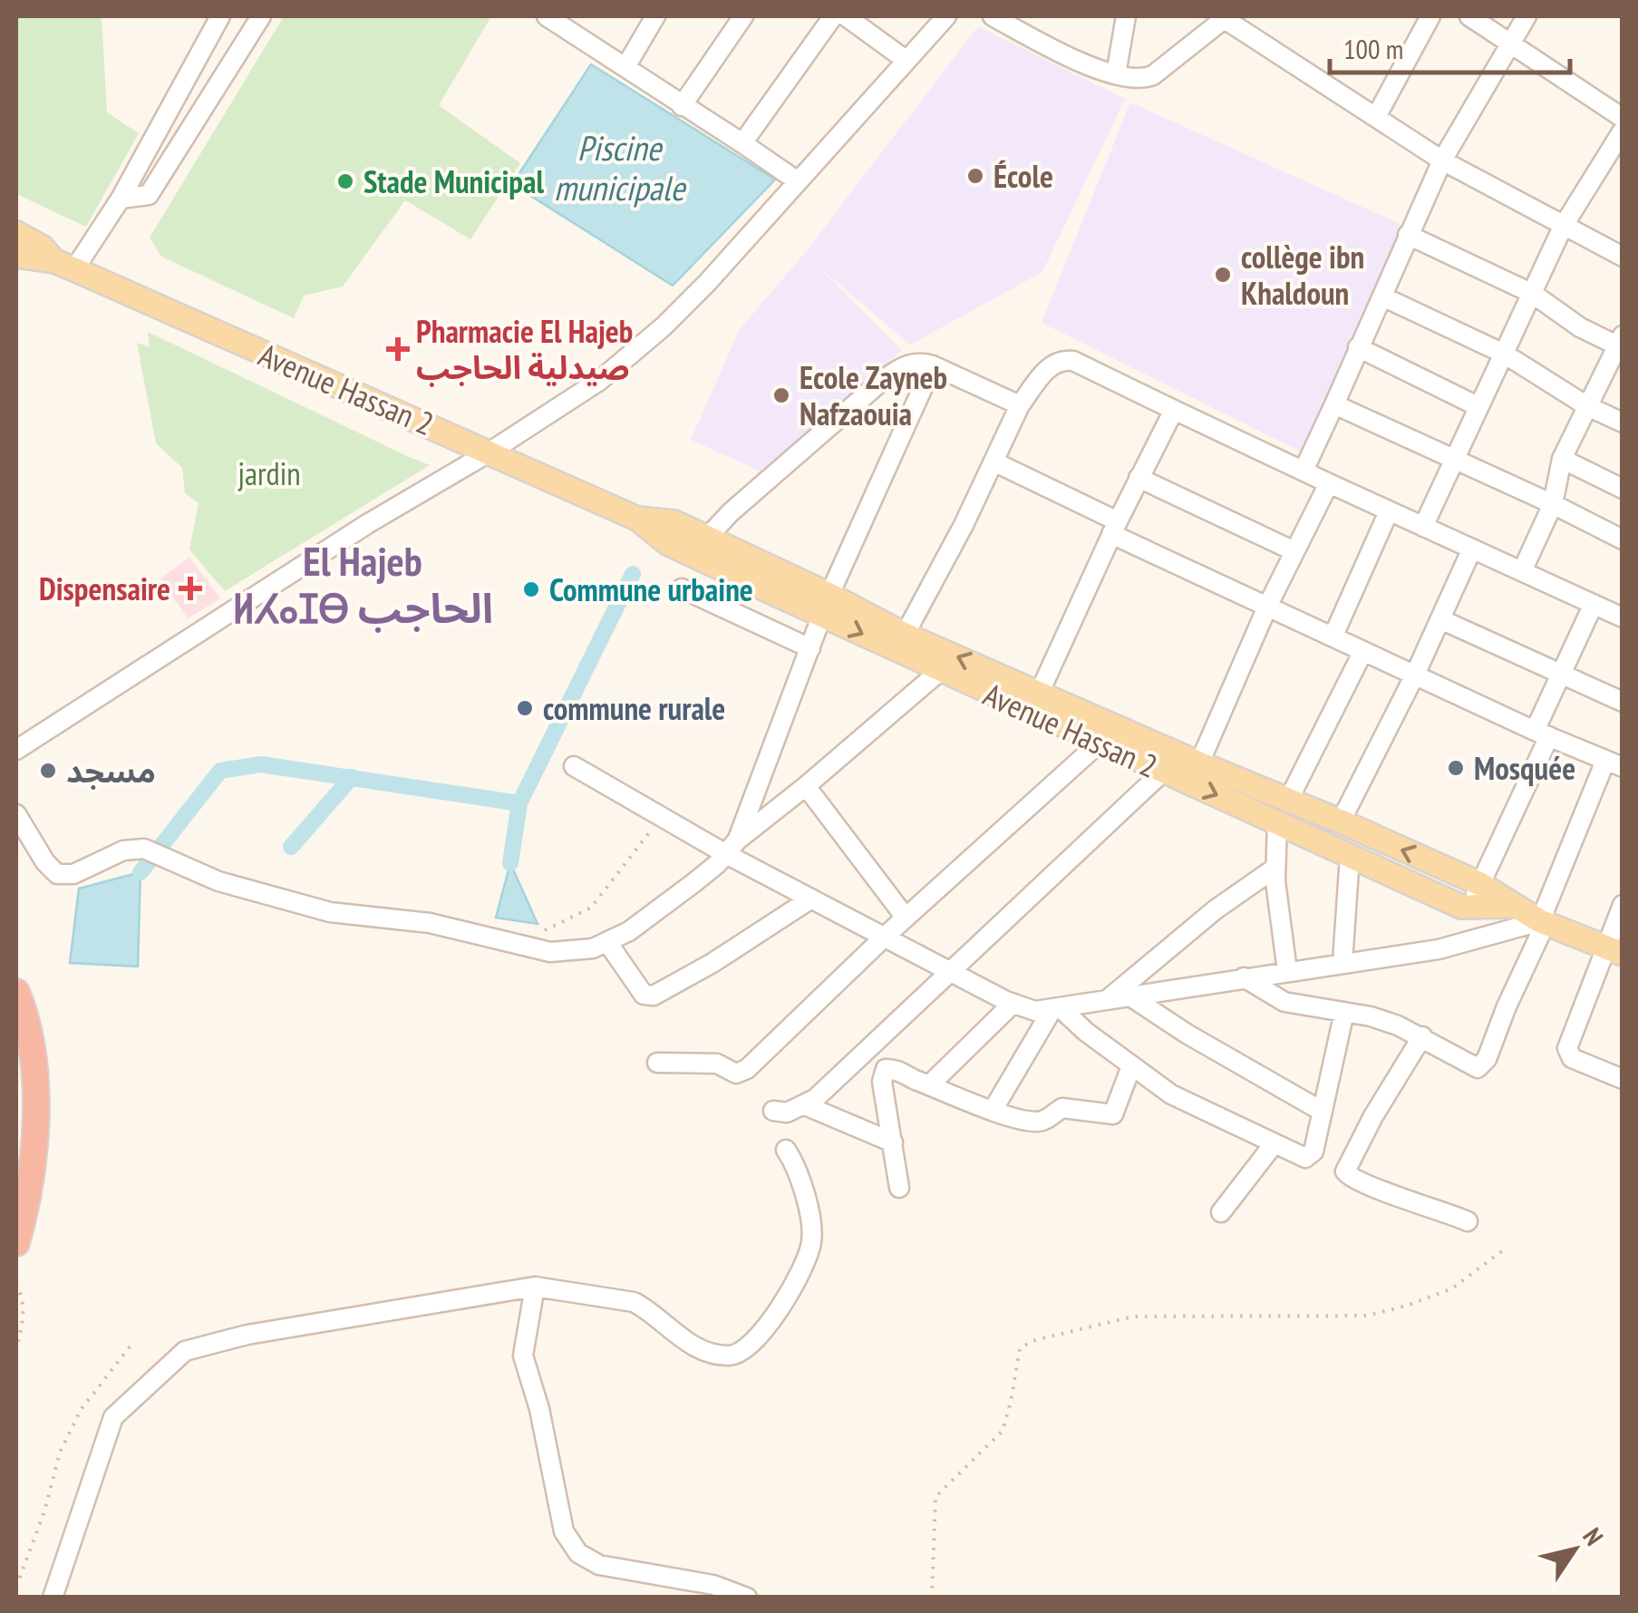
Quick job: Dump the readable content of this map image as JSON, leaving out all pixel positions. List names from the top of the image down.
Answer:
{
  "streets": {
    "main road": ["Avenue Hassan 2"]
  },
  "districts": ["El Hajeb ⵍⵃⴰⵊⴱ الحاجب"],
  "water": ["Piscine municipale"],
  "parks": ["jardin"],
  "places": {
    "other": [
      "École",
      "Stade Municipal",
      "collège ibn Khaldoun",
      "Ecole Zayneb Nafzaouia",
      "Commune urbaine",
      "commune rurale",
      "Mosquée",
      "مسجد"
    ],
    "health": ["Pharmacie El Hajeb صيدلية الحاجب", "Dispensaire"]
  },
  "scale_bar": "100 m",
  "north": "top right"
}
